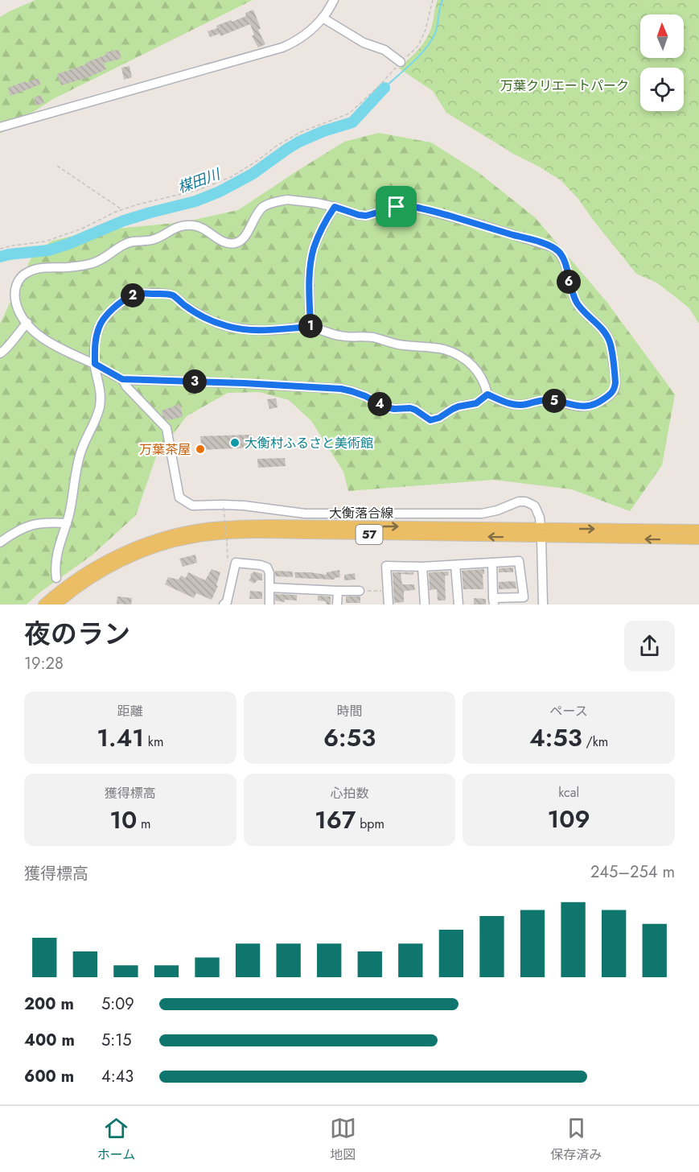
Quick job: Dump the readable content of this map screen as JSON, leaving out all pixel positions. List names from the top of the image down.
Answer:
{
  "streets": {
    "main road": ["大衡落合線", "57"]
  },
  "water": ["楳田川"],
  "parks": ["万葉クリエートパーク"],
  "places": ["大衡村ふるさと美術館", "万葉茶屋"],
  "north": "top",
  "page": {
    "pins": [
      "6",
      "2",
      "1",
      "3",
      "5",
      "4"
    ],
    "heading": ["夜のラン", "19:28"],
    "stats": [
      ["距離", "1.41 km"],
      ["時間", "6:53"],
      ["ペース", "4:53 /km"],
      ["獲得標高", "10 m"],
      ["心拍数", "167 bpm"],
      ["kcal", "109"]
    ],
    "chart": ["獲得標高", "245–254 m"],
    "list": [
      {
        "name": "200 m",
        "note": "5:09"
      },
      {
        "name": "400 m",
        "note": "5:15"
      },
      {
        "name": "600 m",
        "note": "4:43"
      }
    ],
    "tabs": ["ホーム", "地図", "保存済み"]
  }
}
